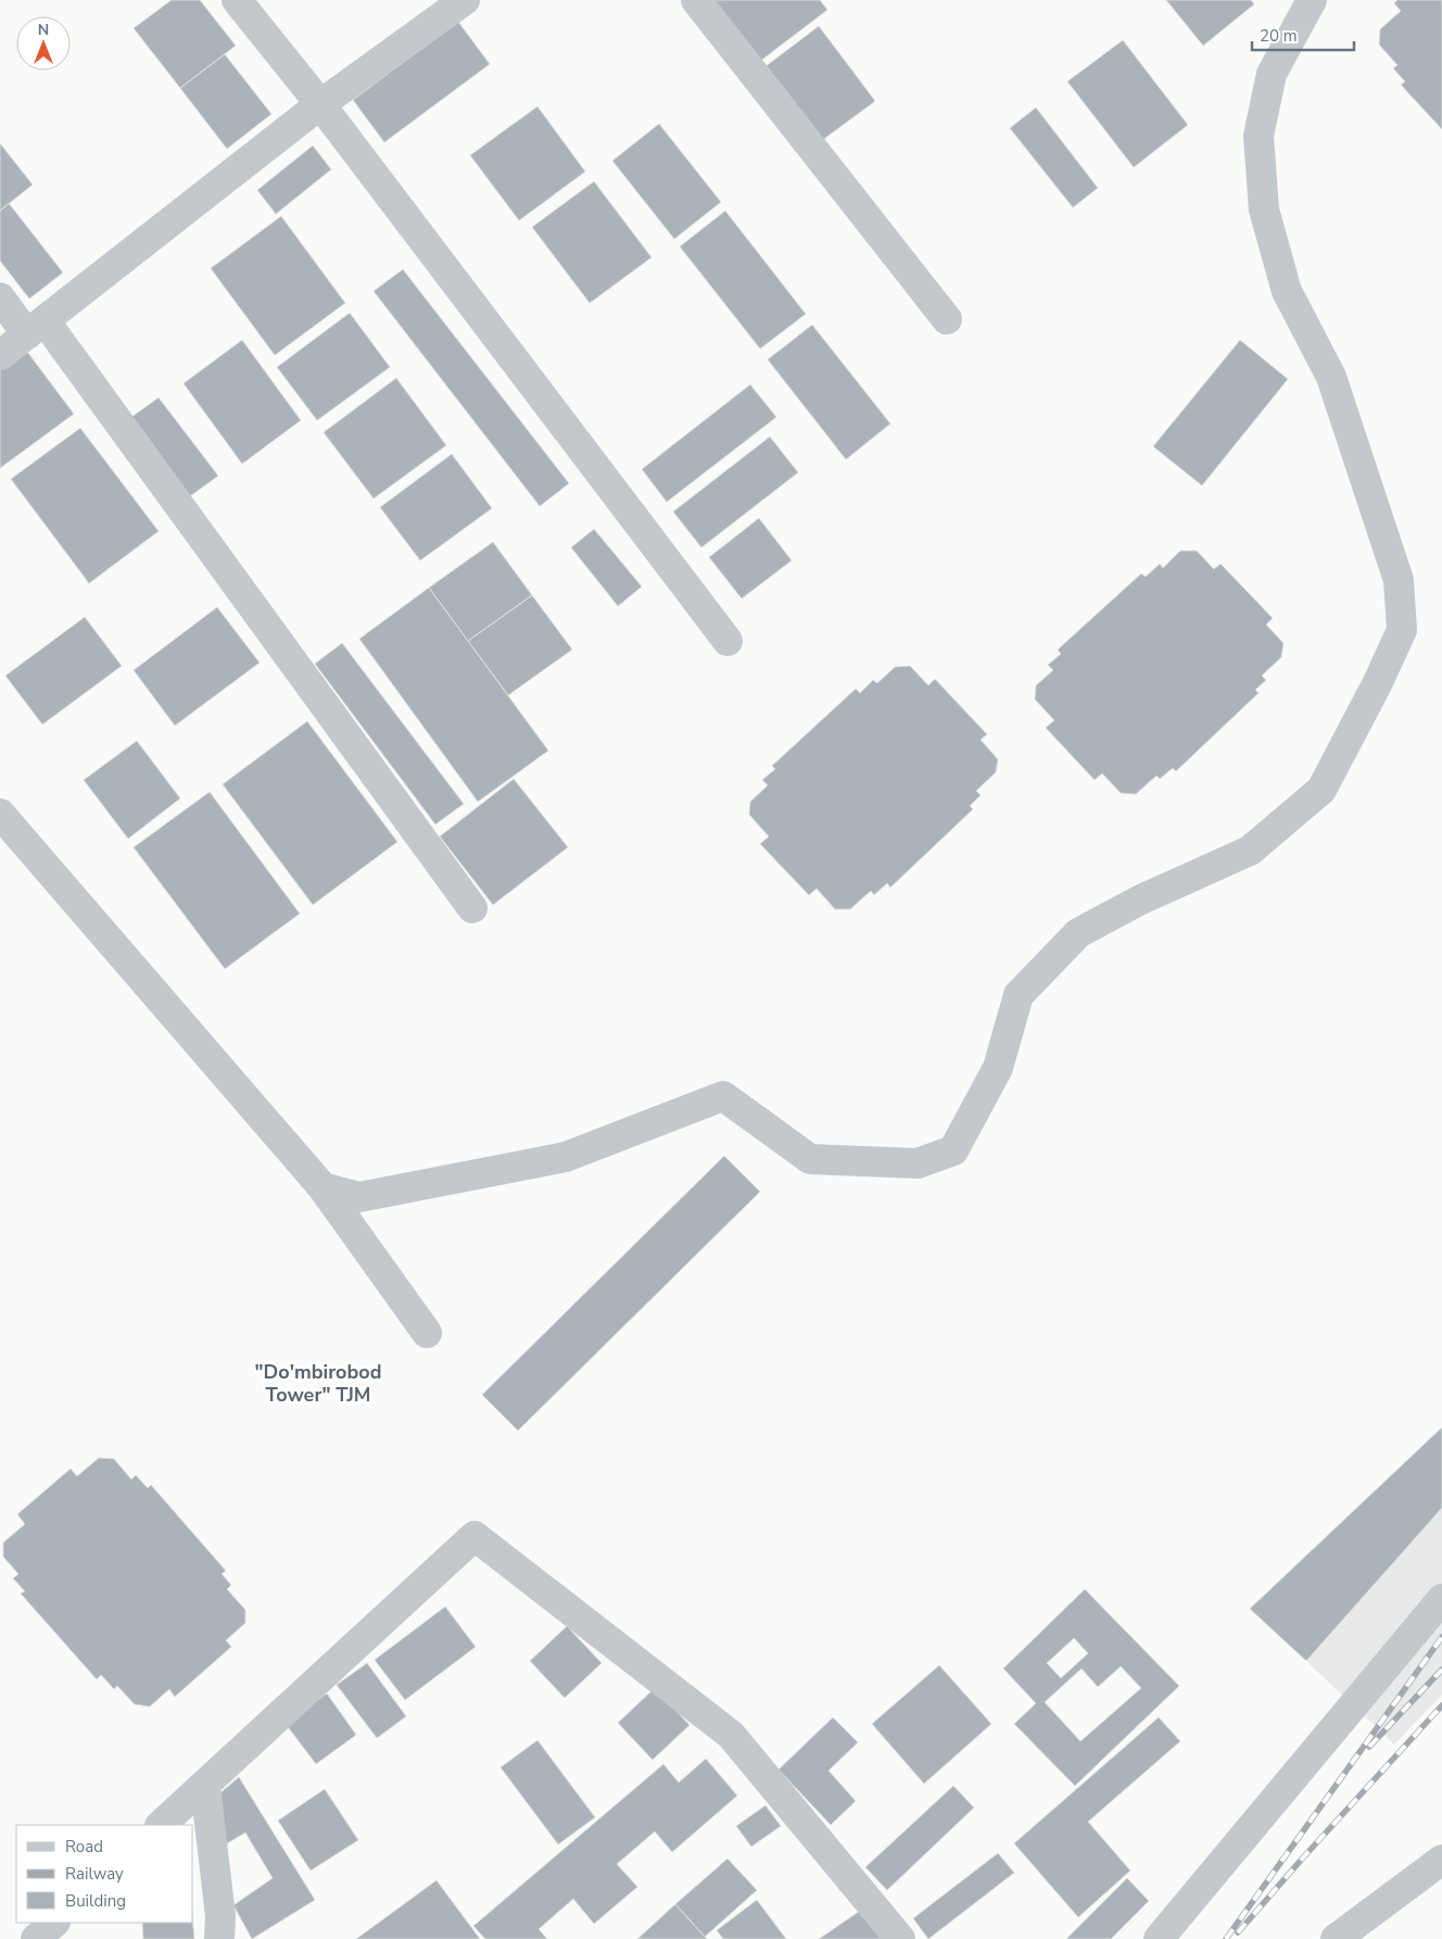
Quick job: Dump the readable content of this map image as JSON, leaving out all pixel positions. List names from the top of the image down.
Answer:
{
  "districts": ["\"Do'mbirobod Tower\" TJM"],
  "legend": ["Road", "Railway", "Building"],
  "scale_bar": "20 m",
  "north": "top"
}
